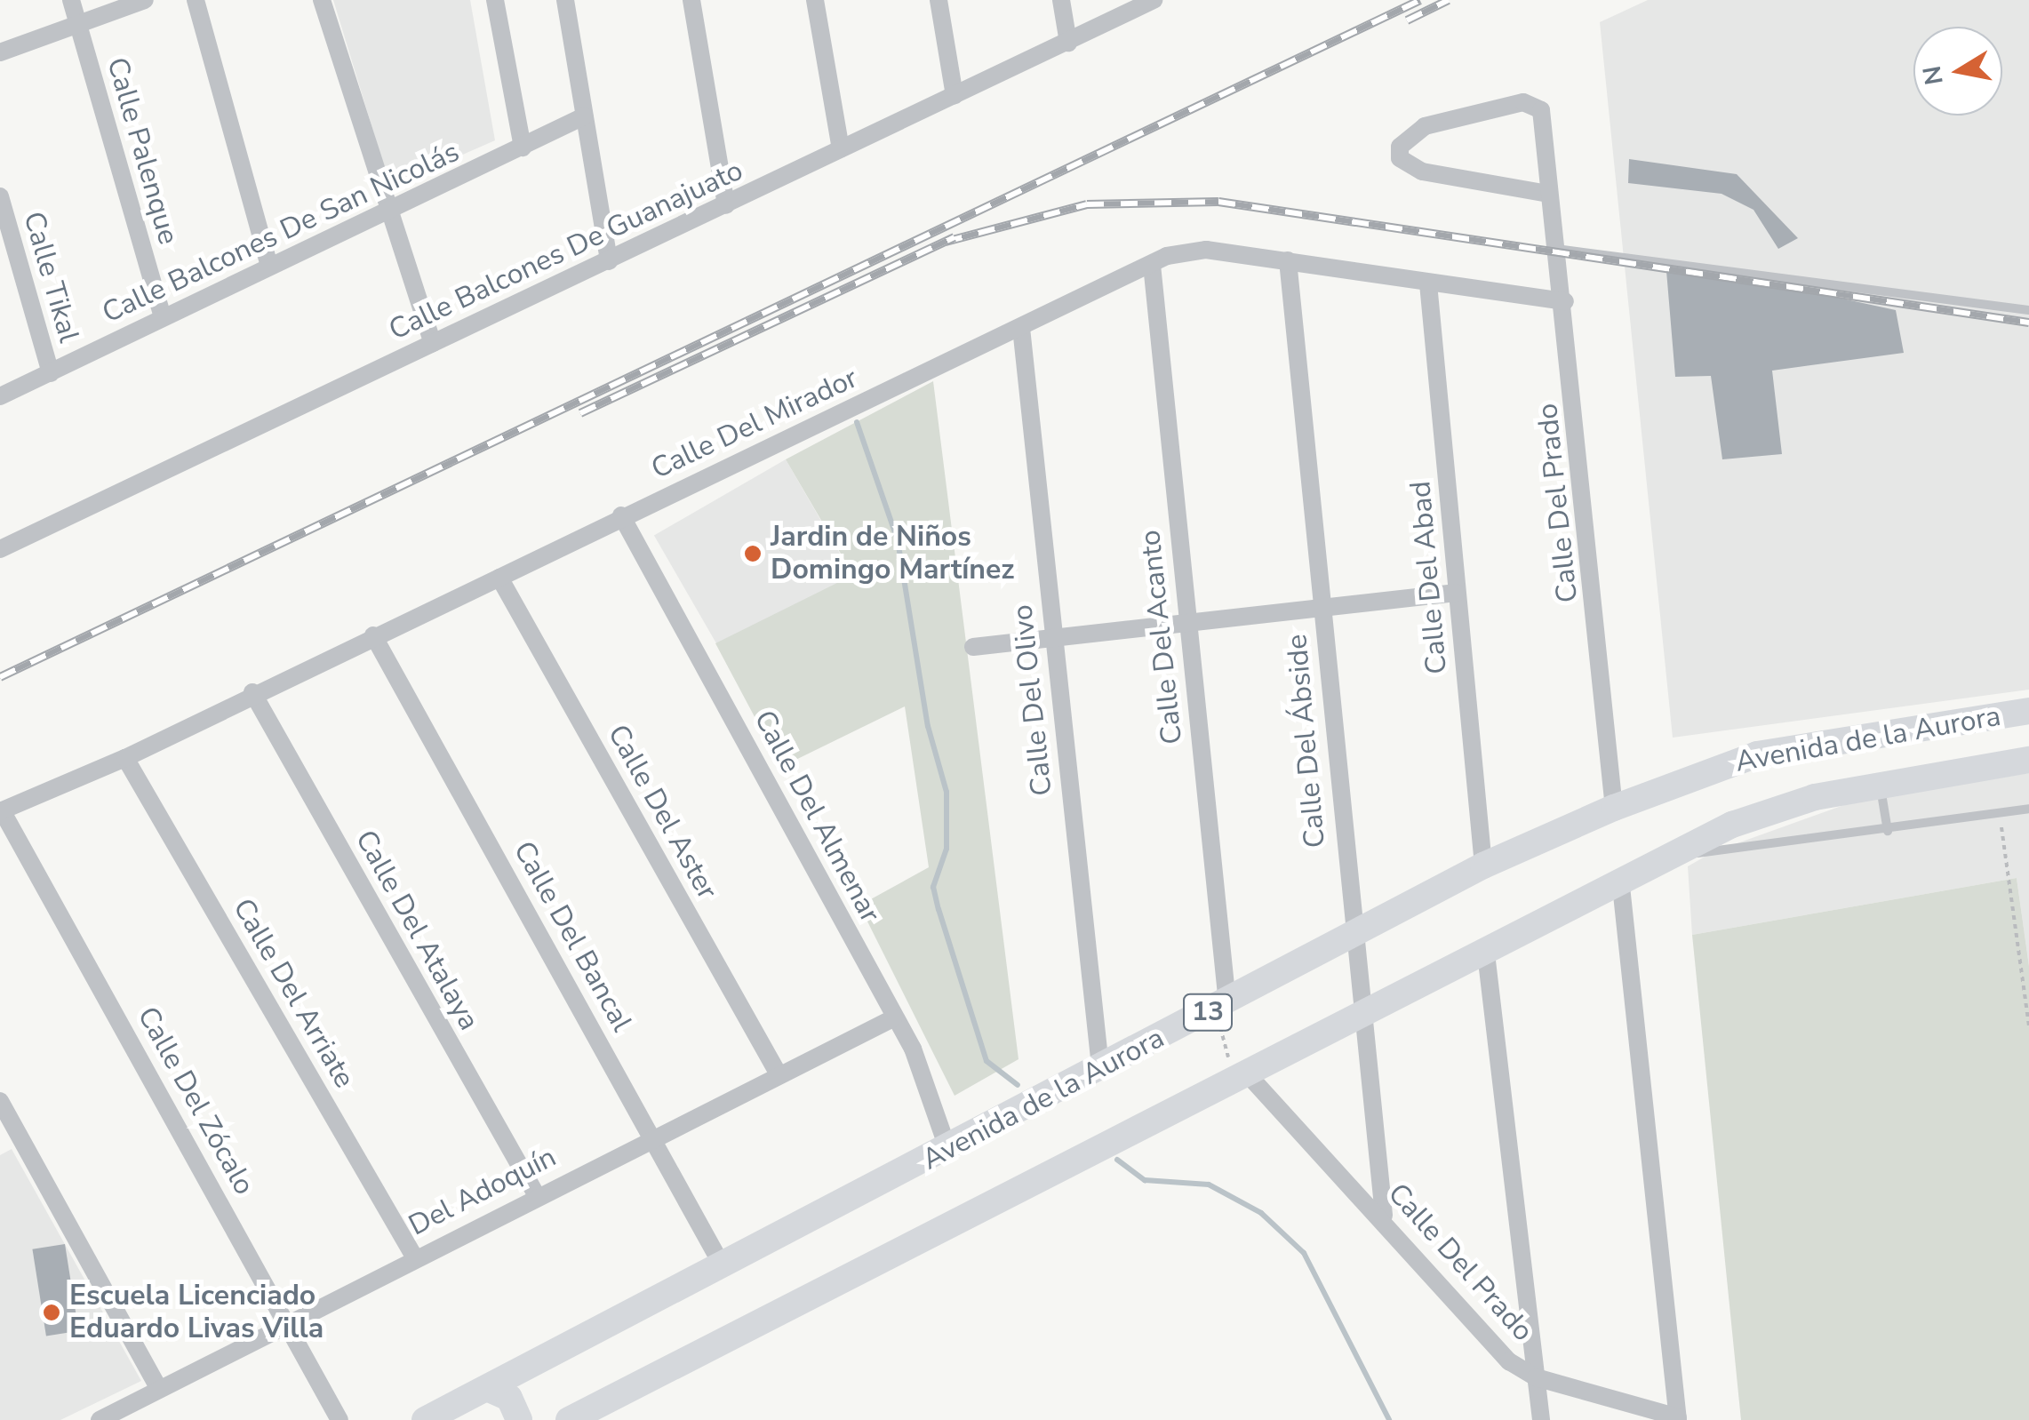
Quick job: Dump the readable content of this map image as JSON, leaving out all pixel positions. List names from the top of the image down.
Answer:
{
  "streets": {
    "main road": ["Avenida de la Aurora", "13"],
    "street": [
      "Calle Palenque",
      "Calle Balcones De San Nicolás",
      "Calle Balcones De Guanajuato",
      "Calle Tikal",
      "Calle Del Mirador",
      "Calle Del Prado",
      "Calle Del Abad",
      "Calle Del Acanto",
      "Calle Del Olivo",
      "Calle Del Ábside",
      "Calle Del Aster",
      "Calle Del Almenar",
      "Calle Del Atalaya",
      "Calle Del Bancal",
      "Calle Del Arriate",
      "Calle Del Zócalo",
      "Del Adoquín"
    ]
  },
  "crossings": [
    ["Calle Palenque", "Calle Balcones De San Nicolás"],
    ["Calle Balcones De San Nicolás", "Calle Tikal"],
    ["Calle Del Mirador", "Calle Del Prado"],
    ["Calle Del Mirador", "Calle Del Abad"],
    ["Calle Del Mirador", "Calle Del Acanto"],
    ["Calle Del Mirador", "Calle Del Olivo"],
    ["Calle Del Mirador", "Calle Del Ábside"],
    ["Calle Del Mirador", "Calle Del Aster"],
    ["Calle Del Mirador", "Calle Del Almenar"],
    ["Calle Del Mirador", "Calle Del Atalaya"],
    ["Calle Del Mirador", "Calle Del Bancal"],
    ["Calle Del Mirador", "Calle Del Arriate"],
    ["Calle Del Mirador", "Calle Del Zócalo"],
    ["Calle Del Prado", "Avenida de la Aurora"],
    ["Calle Del Prado", "Calle Del Ábside"],
    ["Calle Del Abad", "Avenida de la Aurora"],
    ["Calle Del Acanto", "Avenida de la Aurora"],
    ["Calle Del Olivo", "Avenida de la Aurora"],
    ["Avenida de la Aurora", "Calle Del Ábside"],
    ["Avenida de la Aurora", "Calle Del Almenar"],
    ["Avenida de la Aurora", "Calle Del Bancal"],
    ["Calle Del Aster", "Del Adoquín"],
    ["Calle Del Almenar", "Del Adoquín"],
    ["Calle Del Atalaya", "Del Adoquín"],
    ["Calle Del Bancal", "Del Adoquín"],
    ["Calle Del Arriate", "Del Adoquín"],
    ["Calle Del Zócalo", "Del Adoquín"]
  ],
  "places": ["Jardin de Niños Domingo Martínez", "Escuela Licenciado Eduardo Livas Villa"],
  "north": "left"
}
